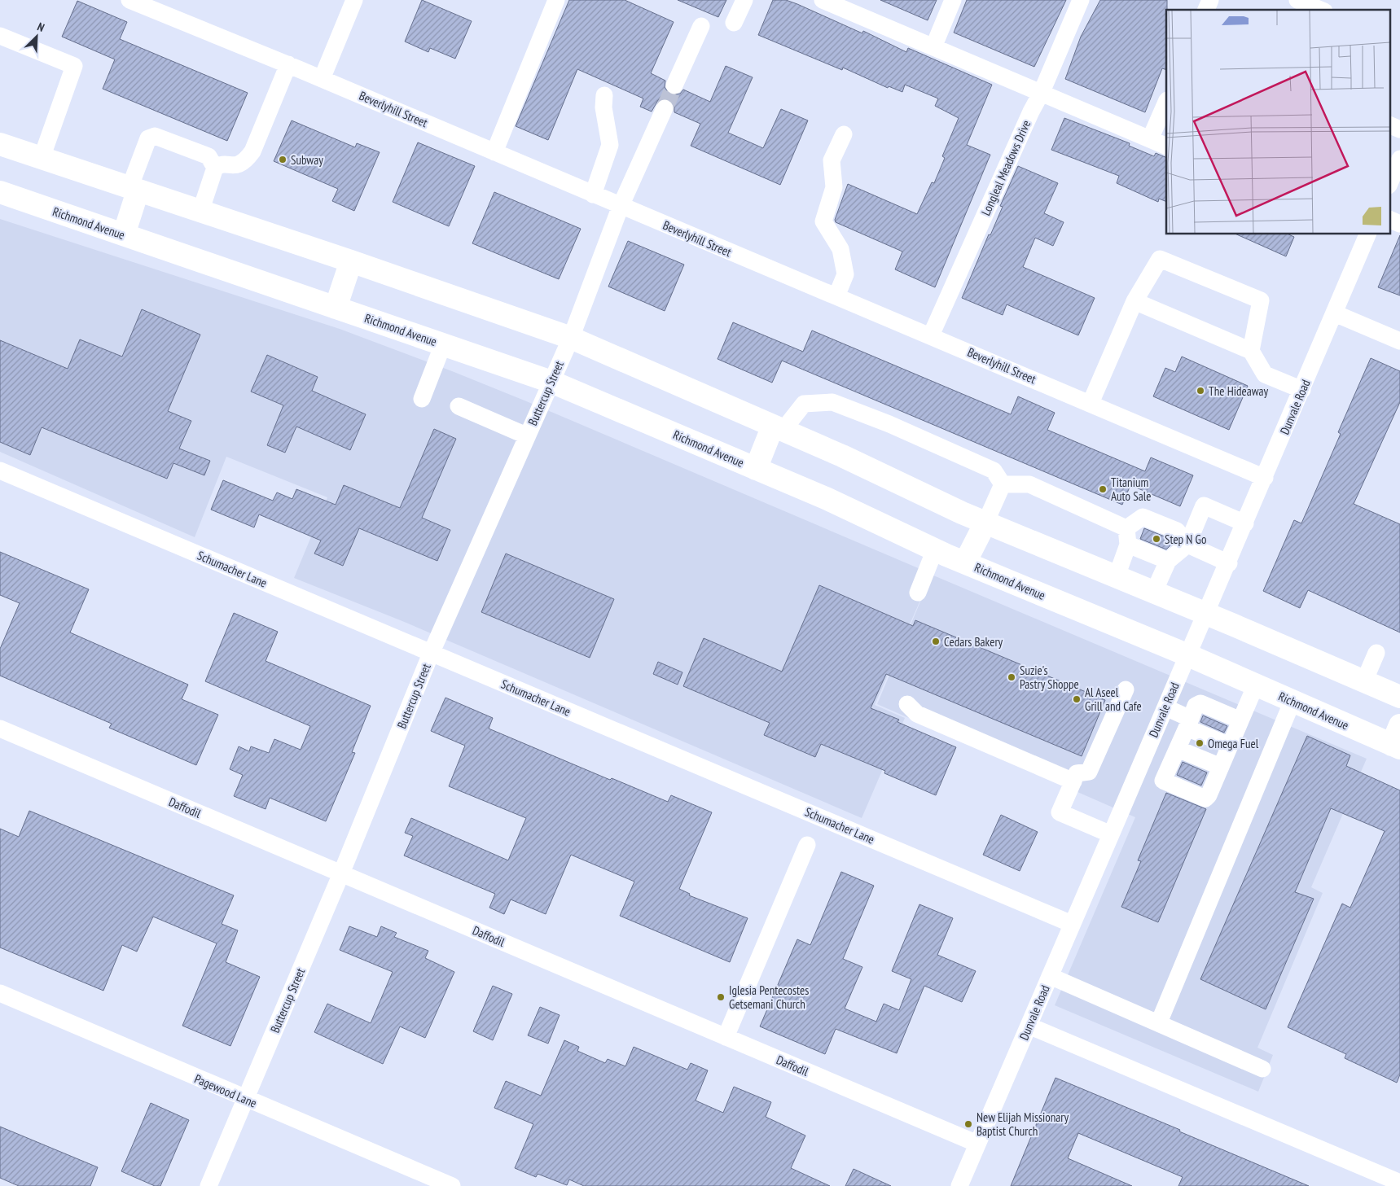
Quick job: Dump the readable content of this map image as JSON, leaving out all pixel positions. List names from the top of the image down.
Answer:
{
  "streets": {
    "main road": ["Richmond Avenue"],
    "street": [
      "Beverlyhill Street",
      "Longleal Meadows Drive",
      "Buttercup Street",
      "Dunvale Road",
      "Schumacher Lane",
      "Daffodil",
      "Pagewood Lane"
    ]
  },
  "crossings": [
    ["Beverlyhill Street", "Longleal Meadows Drive"],
    ["Beverlyhill Street", "Buttercup Street"],
    ["Beverlyhill Street", "Dunvale Road"],
    ["Richmond Avenue", "Buttercup Street"],
    ["Richmond Avenue", "Dunvale Road"],
    ["Buttercup Street", "Schumacher Lane"],
    ["Buttercup Street", "Daffodil"],
    ["Buttercup Street", "Pagewood Lane"],
    ["Dunvale Road", "Schumacher Lane"],
    ["Dunvale Road", "Daffodil"]
  ],
  "places": [
    "Subway",
    "The Hideaway",
    "Titanium Auto Sale",
    "Step N Go",
    "Cedars Bakery",
    "Suzie's Pastry Shoppe",
    "Al Aseel Grill and Cafe",
    "Omega Fuel",
    "Iglesia Pentecostes Getsemani Church",
    "New Elijah Missionary Baptist Church"
  ],
  "north": "top right"
}
